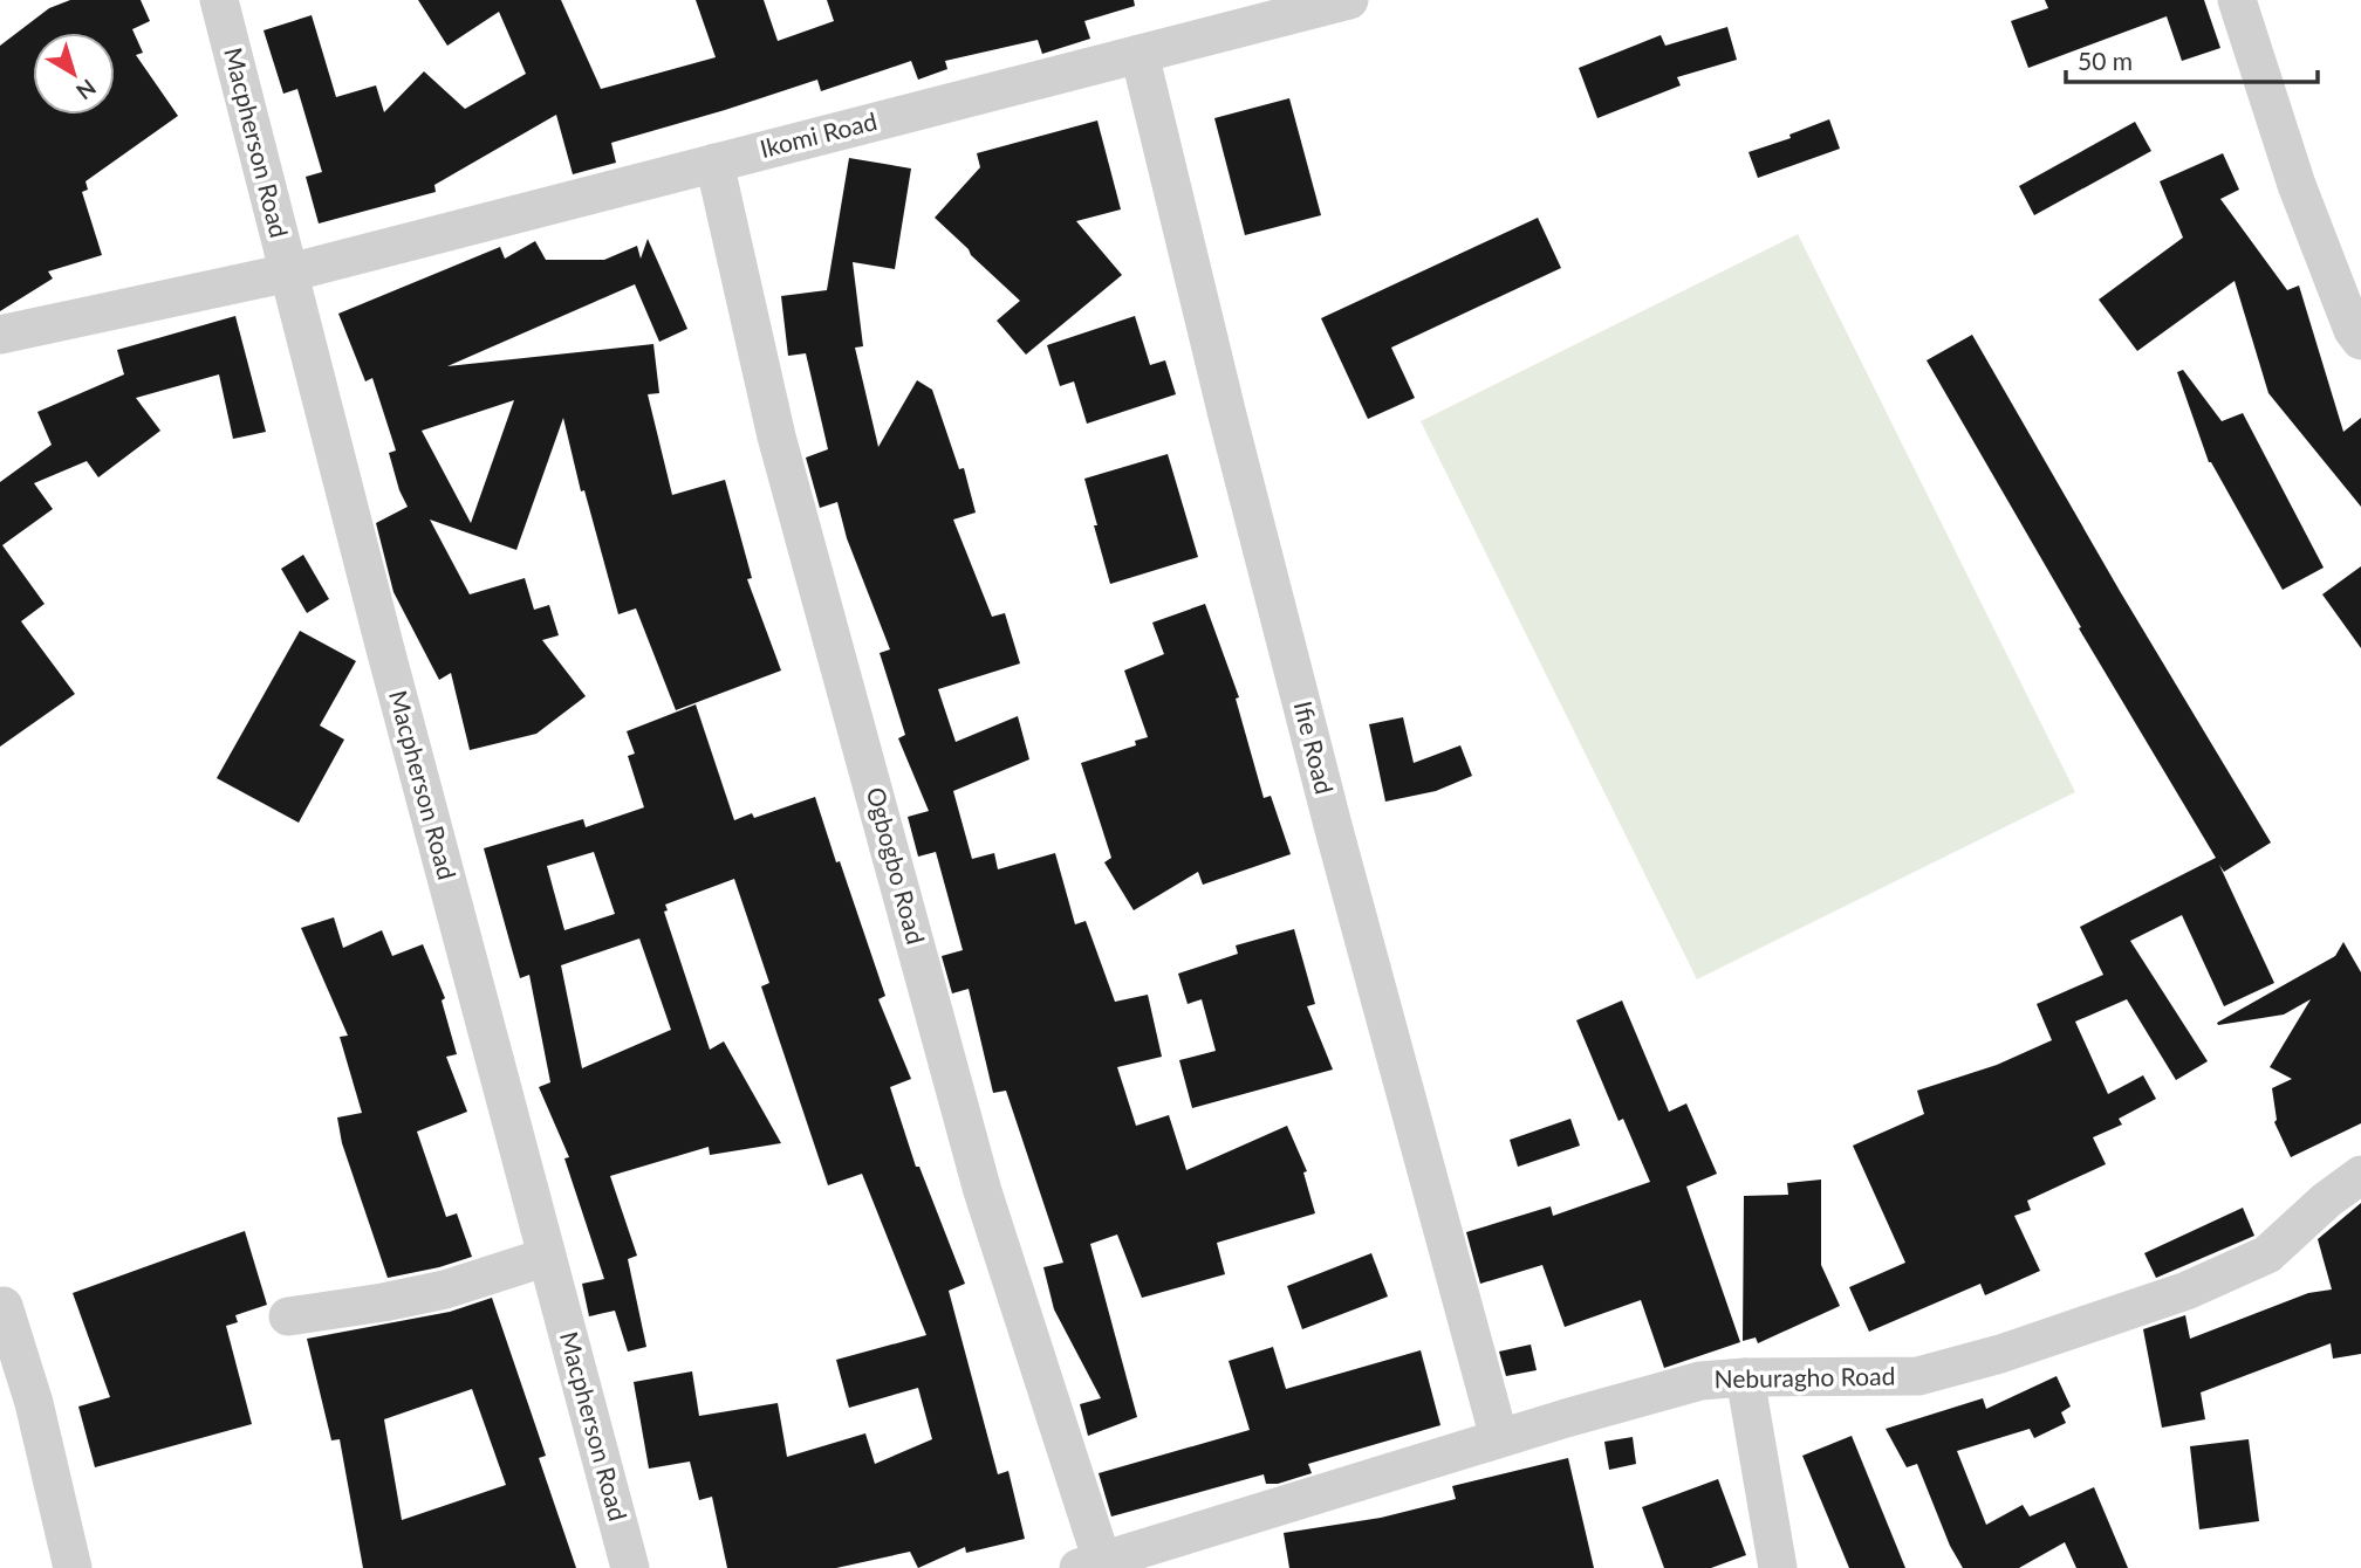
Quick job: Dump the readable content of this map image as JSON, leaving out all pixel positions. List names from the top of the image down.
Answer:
{
  "streets": {
    "street": [
      "Ikomi Road",
      "Macpherson Road",
      "Ifie Road",
      "Ogbogbo Road",
      "Neburagho Road"
    ]
  },
  "crossings": [
    ["Ikomi Road", "Macpherson Road"],
    ["Ikomi Road", "Ifie Road"],
    ["Ikomi Road", "Ogbogbo Road"],
    ["Ifie Road", "Neburagho Road"],
    ["Ogbogbo Road", "Neburagho Road"]
  ],
  "scale_bar": "50 m",
  "north": "bottom right"
}
